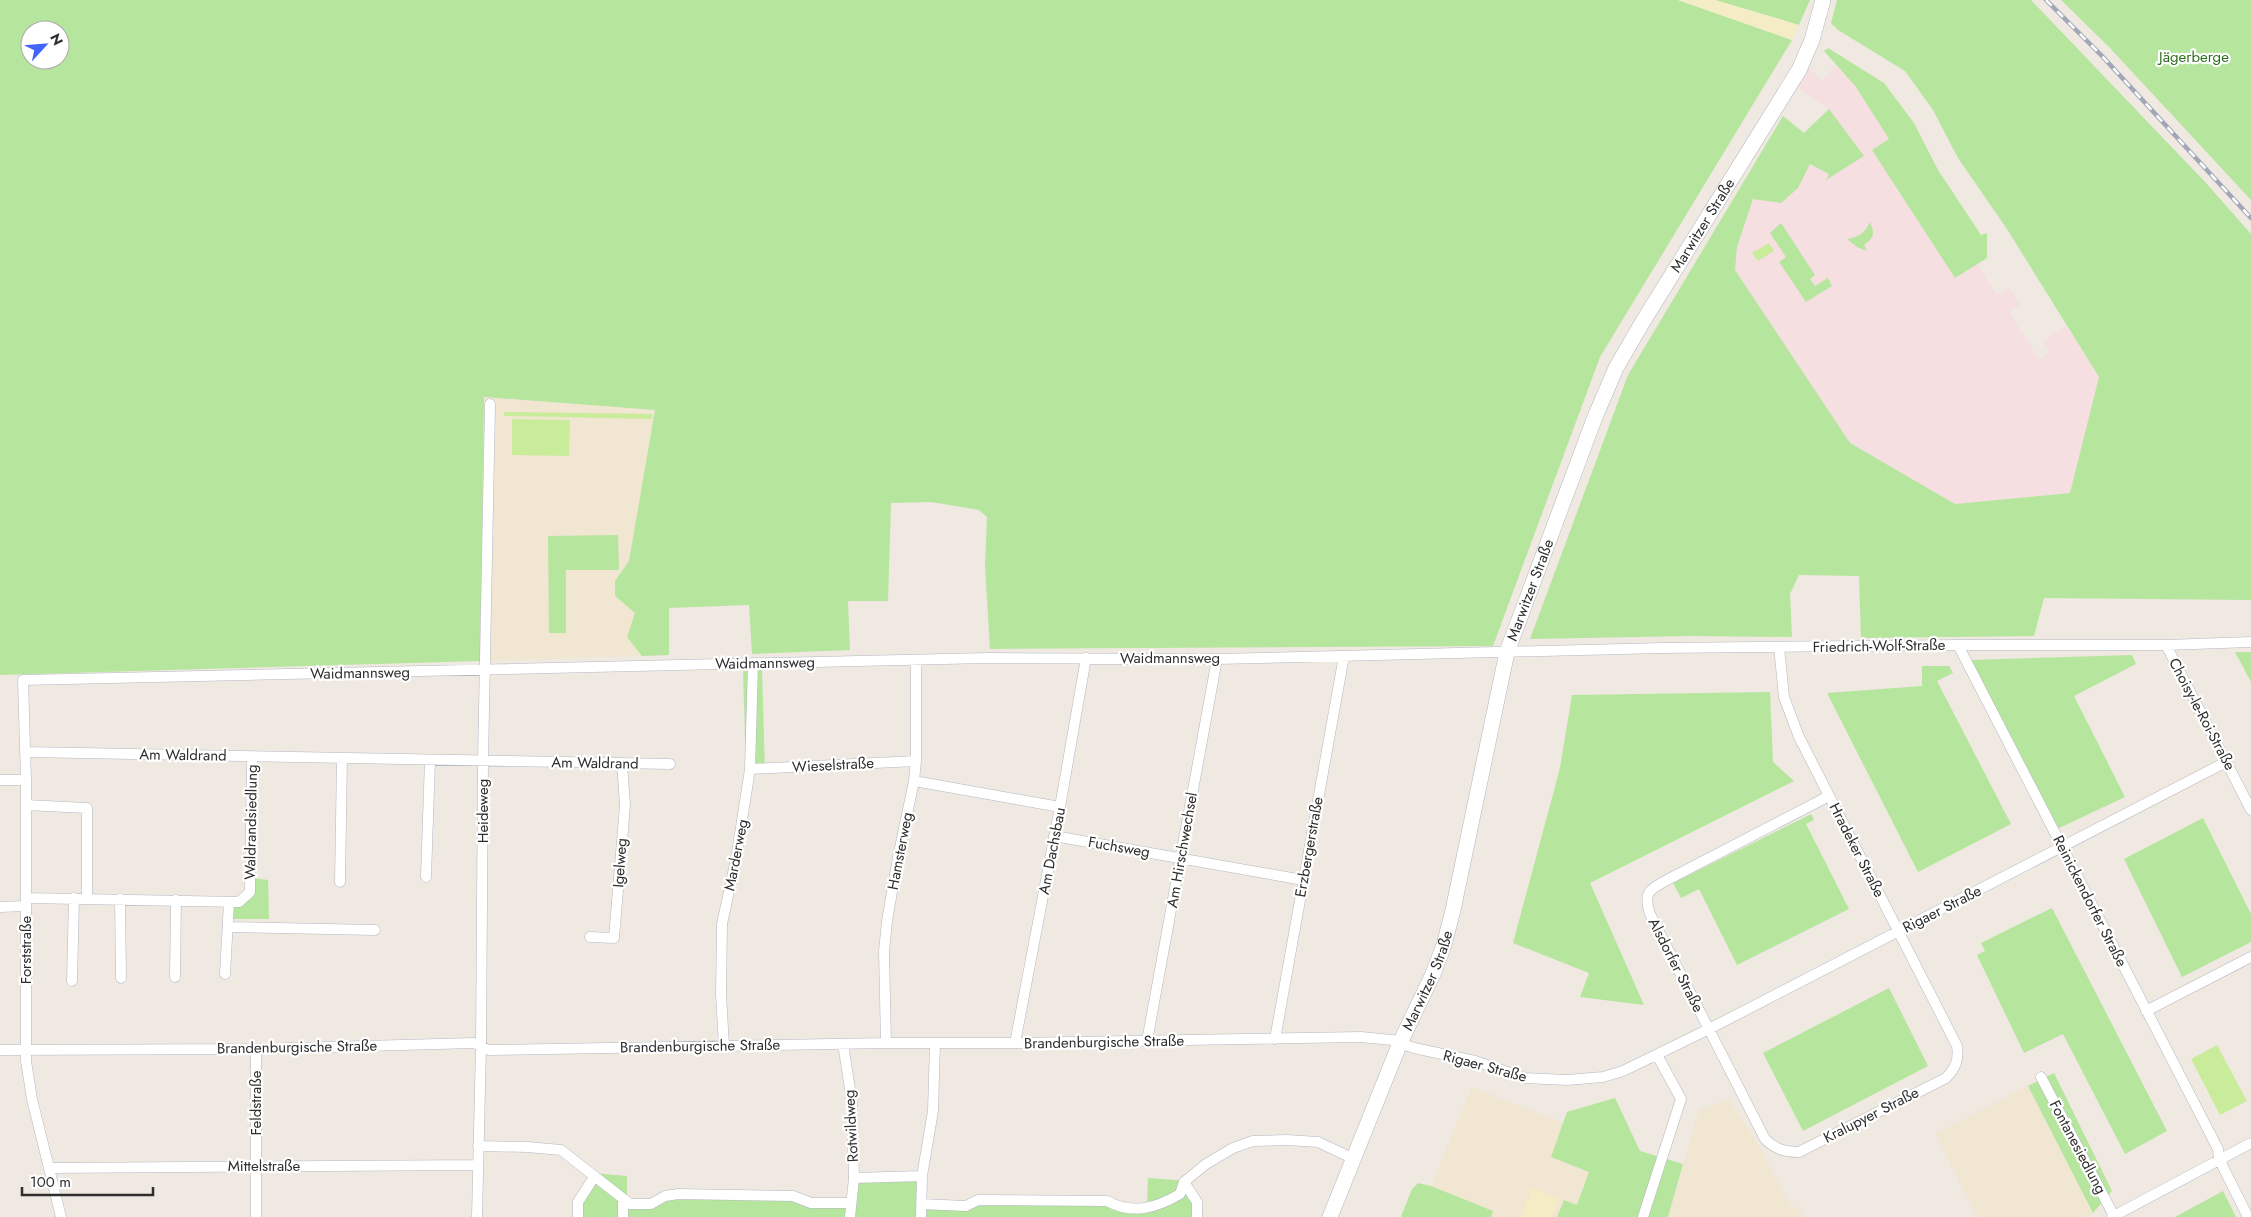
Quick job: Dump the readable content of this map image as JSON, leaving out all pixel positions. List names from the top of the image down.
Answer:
{
  "streets": {
    "main road": ["Marwitzer Straße"],
    "street": [
      "Friedrich-Wolf-Straße",
      "Waidmannsweg",
      "Choisy-le-Roi-Straße",
      "Am Waldrand",
      "Wieselstraße",
      "Heideweg",
      "Waldrandsiedlung",
      "Fuchsweg",
      "Erzbergerstraße",
      "Am Hirschwechsel",
      "Hradeker Straße",
      "Hamsterweg",
      "Am Dachsbau",
      "Marderweg",
      "Igelweg",
      "Reinickendorfer Straße",
      "Rigaer Straße",
      "Forststraße",
      "Alsdorfer Straße",
      "Brandenburgische Straße",
      "Feldstraße",
      "Kralupyer Straße",
      "Rotwildweg",
      "Fontanesiedlung",
      "Mittelstraße"
    ]
  },
  "crossings": [
    ["Marwitzer Straße", "Friedrich-Wolf-Straße"],
    ["Marwitzer Straße", "Waidmannsweg"],
    ["Marwitzer Straße", "Rigaer Straße"],
    ["Marwitzer Straße", "Brandenburgische Straße"],
    ["Friedrich-Wolf-Straße", "Waidmannsweg"],
    ["Friedrich-Wolf-Straße", "Choisy-le-Roi-Straße"],
    ["Friedrich-Wolf-Straße", "Hradeker Straße"],
    ["Friedrich-Wolf-Straße", "Reinickendorfer Straße"],
    ["Waidmannsweg", "Heideweg"],
    ["Waidmannsweg", "Erzbergerstraße"],
    ["Waidmannsweg", "Am Hirschwechsel"],
    ["Waidmannsweg", "Hamsterweg"],
    ["Waidmannsweg", "Am Dachsbau"],
    ["Waidmannsweg", "Marderweg"],
    ["Waidmannsweg", "Forststraße"],
    ["Choisy-le-Roi-Straße", "Rigaer Straße"],
    ["Am Waldrand", "Heideweg"],
    ["Am Waldrand", "Waldrandsiedlung"],
    ["Am Waldrand", "Igelweg"],
    ["Am Waldrand", "Forststraße"],
    ["Wieselstraße", "Hamsterweg"],
    ["Wieselstraße", "Marderweg"],
    ["Heideweg", "Brandenburgische Straße"],
    ["Heideweg", "Mittelstraße"],
    ["Waldrandsiedlung", "Forststraße"],
    ["Fuchsweg", "Erzbergerstraße"],
    ["Fuchsweg", "Am Hirschwechsel"],
    ["Fuchsweg", "Am Dachsbau"],
    ["Erzbergerstraße", "Brandenburgische Straße"],
    ["Am Hirschwechsel", "Brandenburgische Straße"],
    ["Hradeker Straße", "Rigaer Straße"],
    ["Hradeker Straße", "Alsdorfer Straße"],
    ["Hradeker Straße", "Kralupyer Straße"],
    ["Hamsterweg", "Brandenburgische Straße"],
    ["Am Dachsbau", "Brandenburgische Straße"],
    ["Marderweg", "Brandenburgische Straße"],
    ["Reinickendorfer Straße", "Rigaer Straße"],
    ["Reinickendorfer Straße", "Fontanesiedlung"],
    ["Rigaer Straße", "Alsdorfer Straße"],
    ["Rigaer Straße", "Brandenburgische Straße"],
    ["Forststraße", "Brandenburgische Straße"],
    ["Forststraße", "Mittelstraße"],
    ["Alsdorfer Straße", "Kralupyer Straße"],
    ["Brandenburgische Straße", "Feldstraße"],
    ["Brandenburgische Straße", "Rotwildweg"],
    ["Feldstraße", "Mittelstraße"]
  ],
  "parks": ["Jägerberge"],
  "scale_bar": "100 m",
  "north": "top right"
}
